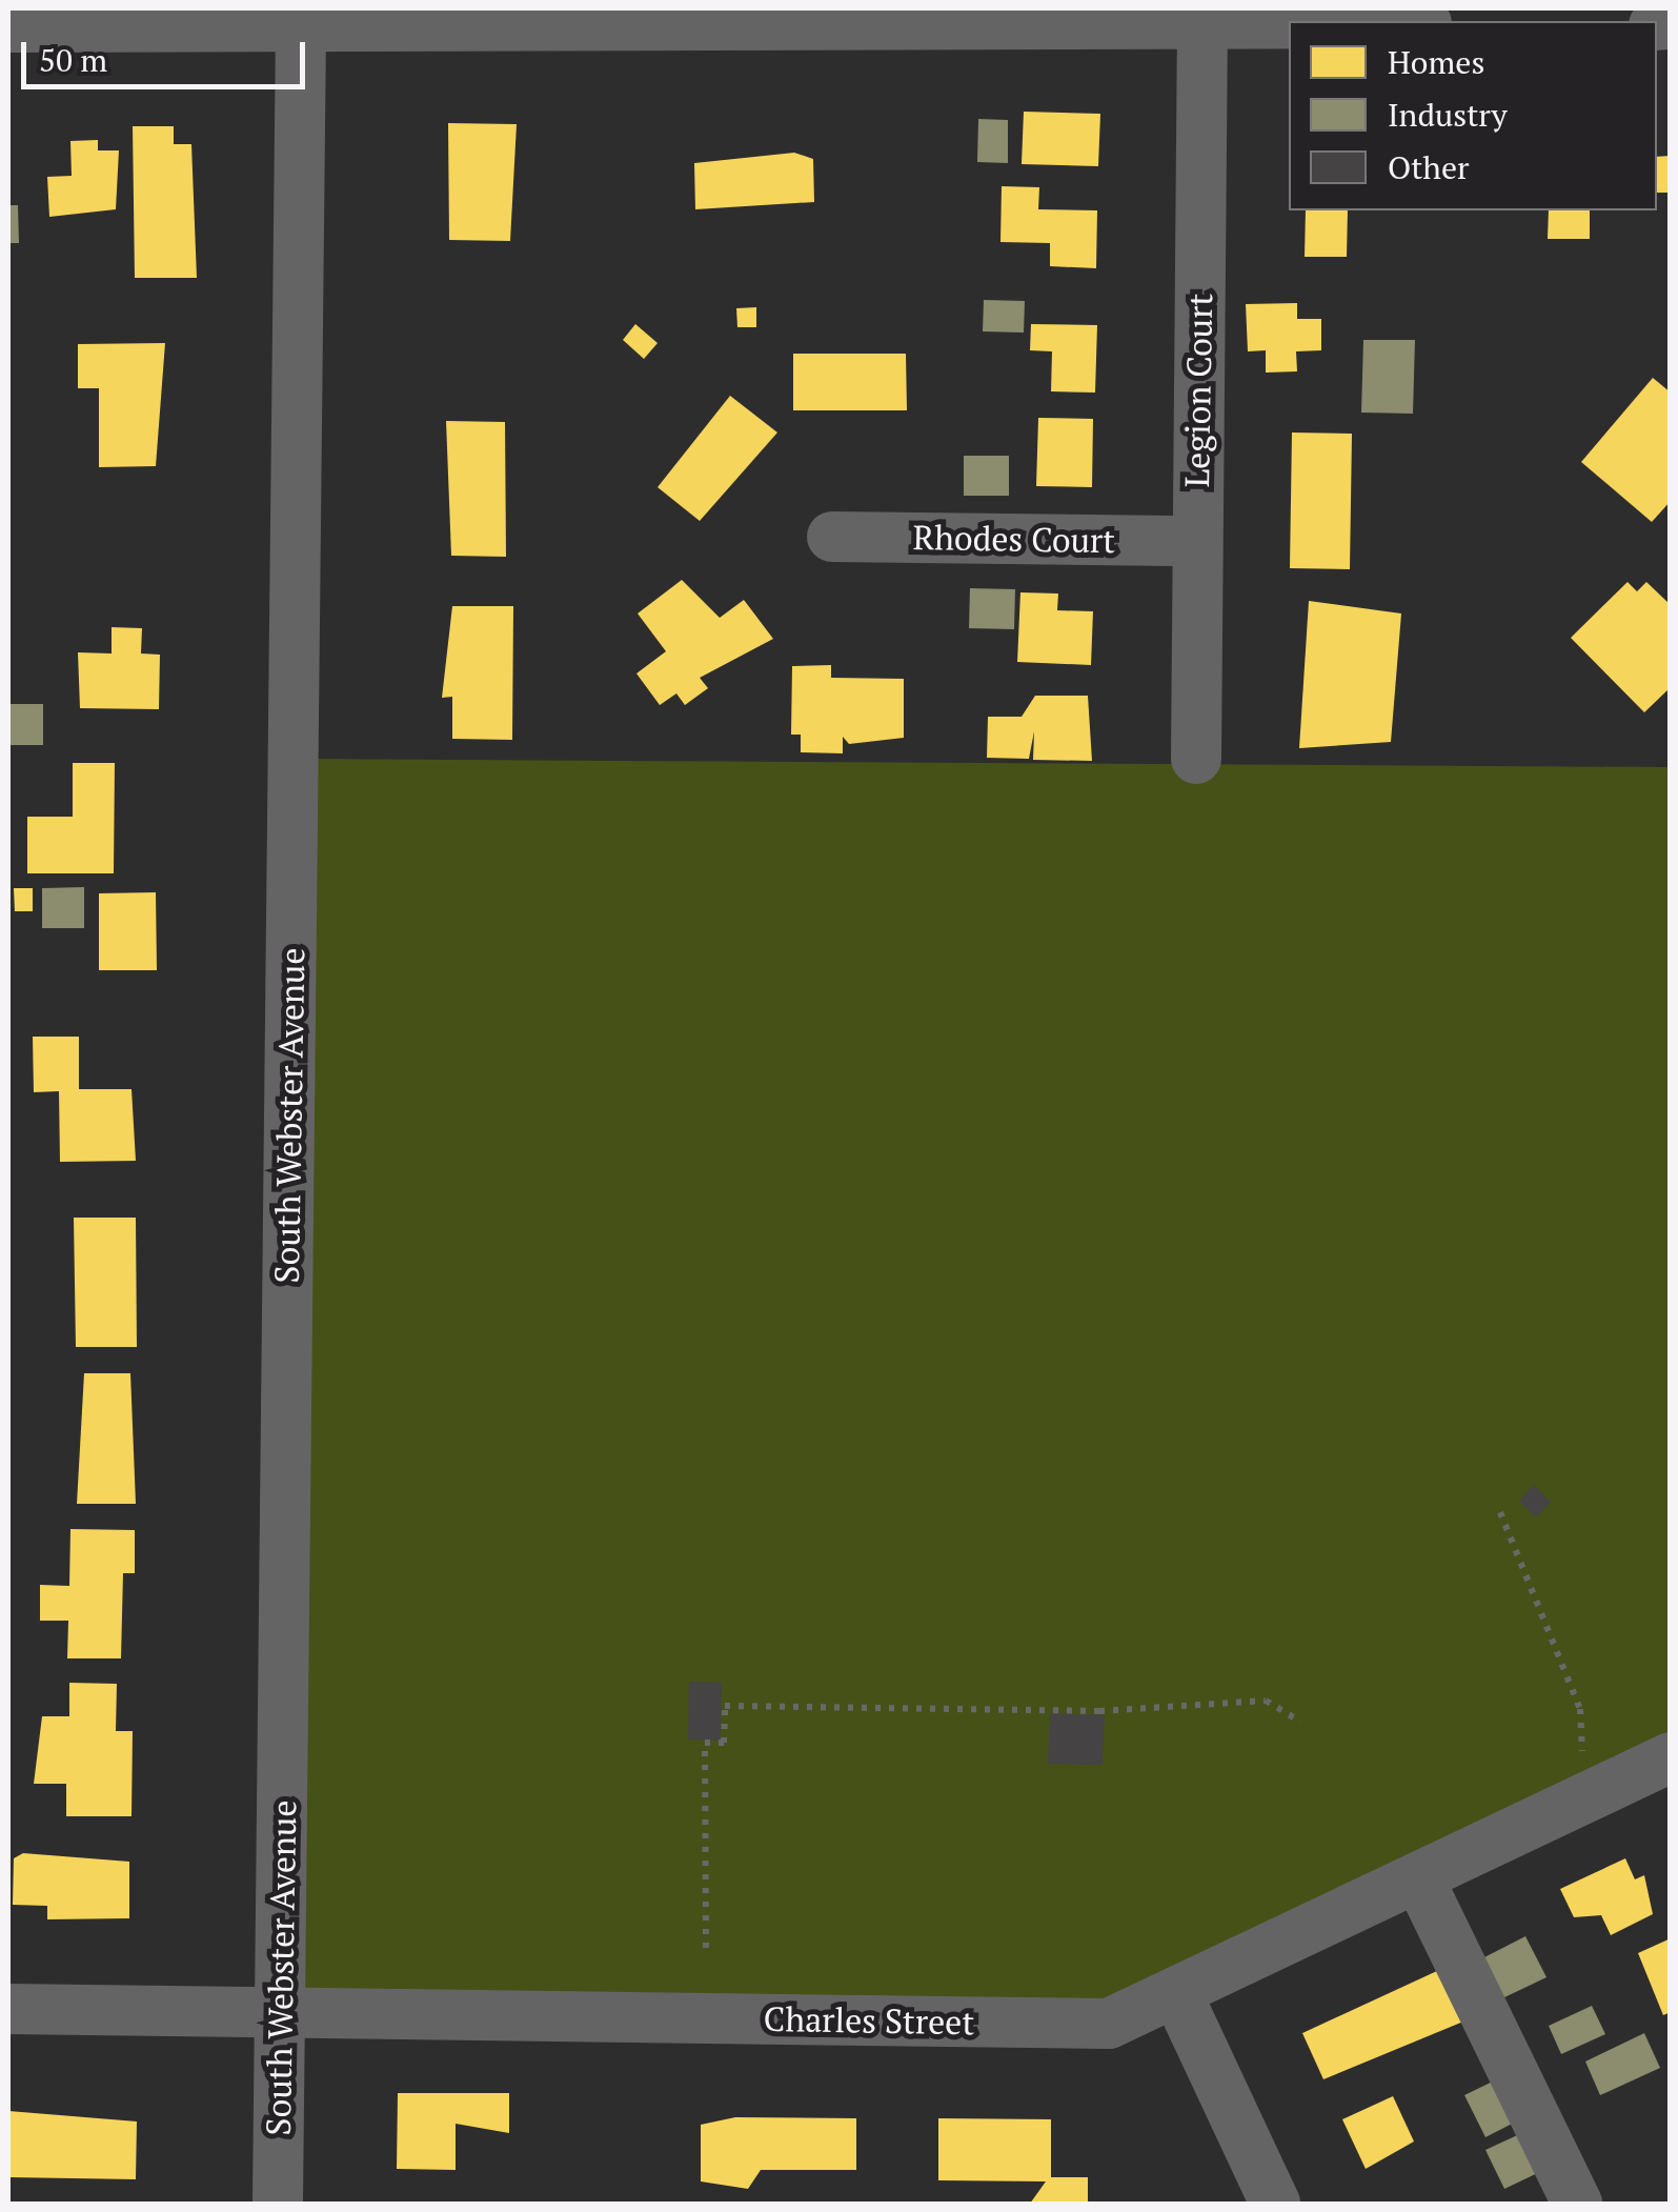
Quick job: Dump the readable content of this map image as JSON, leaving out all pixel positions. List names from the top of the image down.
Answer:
{
  "streets": {
    "street": [
      "Legion Court",
      "Rhodes Court",
      "South Webster Avenue",
      "Charles Street"
    ]
  },
  "crossings": [
    ["Legion Court", "Rhodes Court"],
    ["South Webster Avenue", "Charles Street"]
  ],
  "legend": ["Homes", "Industry", "Other"],
  "scale_bar": "50 m"
}
